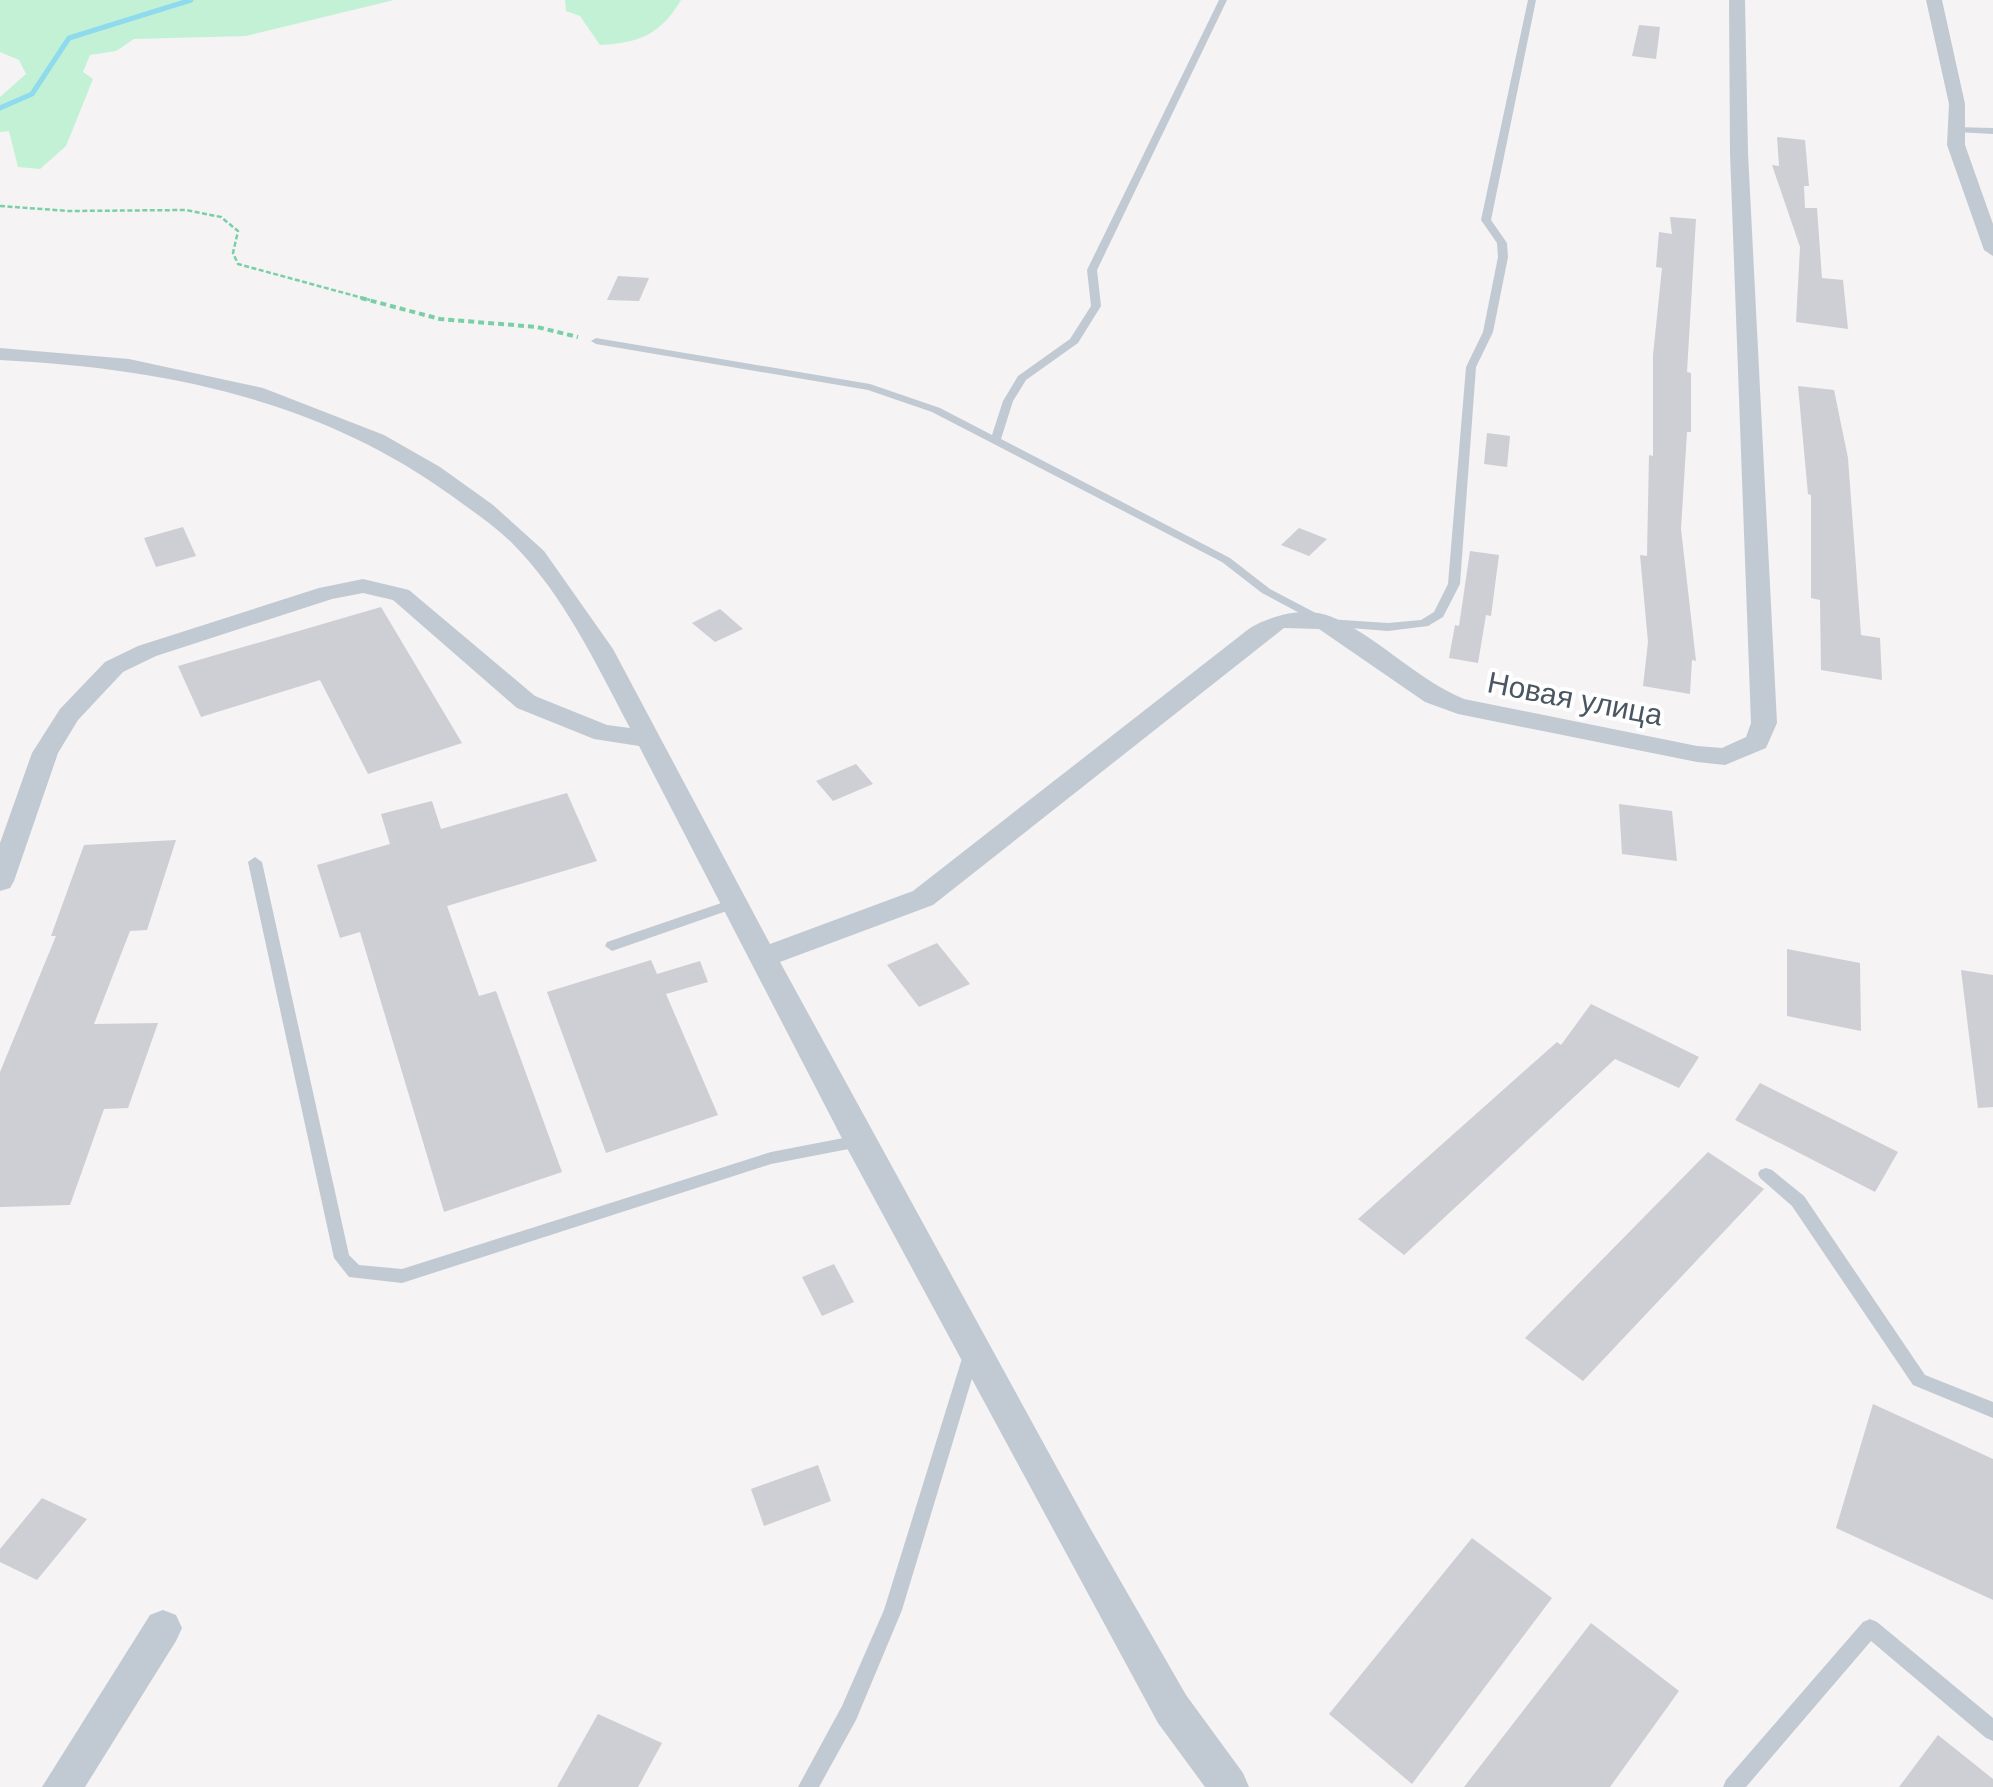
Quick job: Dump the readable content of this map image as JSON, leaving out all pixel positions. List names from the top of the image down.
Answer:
{
  "streets": {
    "street": ["Новая улица"]
  }
}
